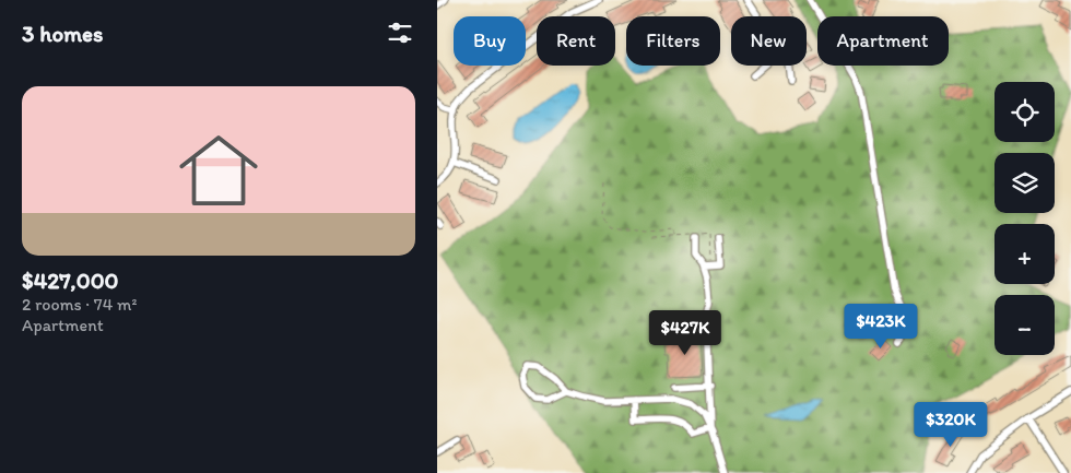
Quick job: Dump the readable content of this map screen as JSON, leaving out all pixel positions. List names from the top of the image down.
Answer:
{
  "page": {
    "heading": "3 homes",
    "chip": [
      "Buy",
      "Rent",
      "Filters",
      "New",
      "Apartment"
    ],
    "list": [
      {
        "name": "$427,000",
        "note": "2 rooms · 74 m² · Apartment"
      }
    ],
    "map_buttons": ["+", "−"],
    "price": ["$423K", "$427K", "$320K"]
  }
}
